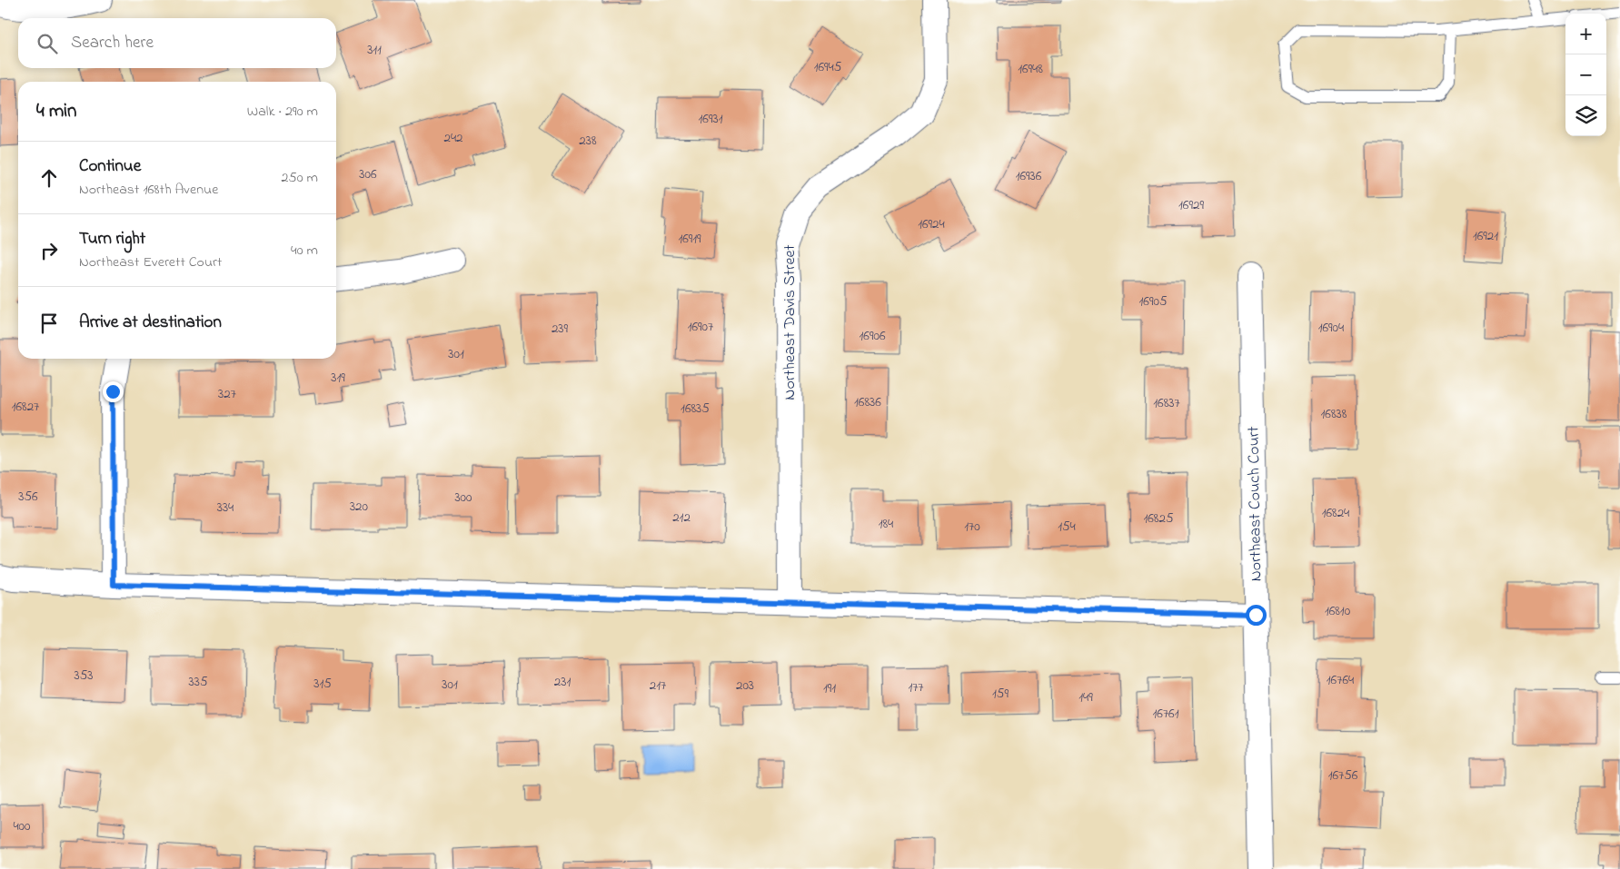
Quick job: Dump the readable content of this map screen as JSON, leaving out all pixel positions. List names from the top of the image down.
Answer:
{
  "streets": {
    "street": ["Northeast Davis Street", "Northeast Couch Court"]
  },
  "house_numbers": [
    "311",
    "16945",
    "16948",
    "16931",
    "242",
    "238",
    "306",
    "16936",
    "16929",
    "16924",
    "16921",
    "16919",
    "16905",
    "16907",
    "16904",
    "239",
    "16906",
    "301",
    "319",
    "327",
    "16836",
    "16837",
    "16827",
    "16835",
    "16838",
    "356",
    "300",
    "320",
    "334",
    "16824",
    "212",
    "16825",
    "184",
    "170",
    "154",
    "16810",
    "353",
    "16764",
    "335",
    "231",
    "315",
    "301",
    "217",
    "203",
    "177",
    "191",
    "159",
    "149",
    "16761",
    "16756",
    "400"
  ],
  "page": {
    "map_buttons": ["+", "−"],
    "search": "Search here",
    "heading": ["4 min", "Walk · 290 m"],
    "list": [
      ["Continue", "Northeast 168th Avenue", "250 m"],
      ["Turn right", "Northeast Everett Court", "40 m"],
      "Arrive at destination"
    ]
  }
}
